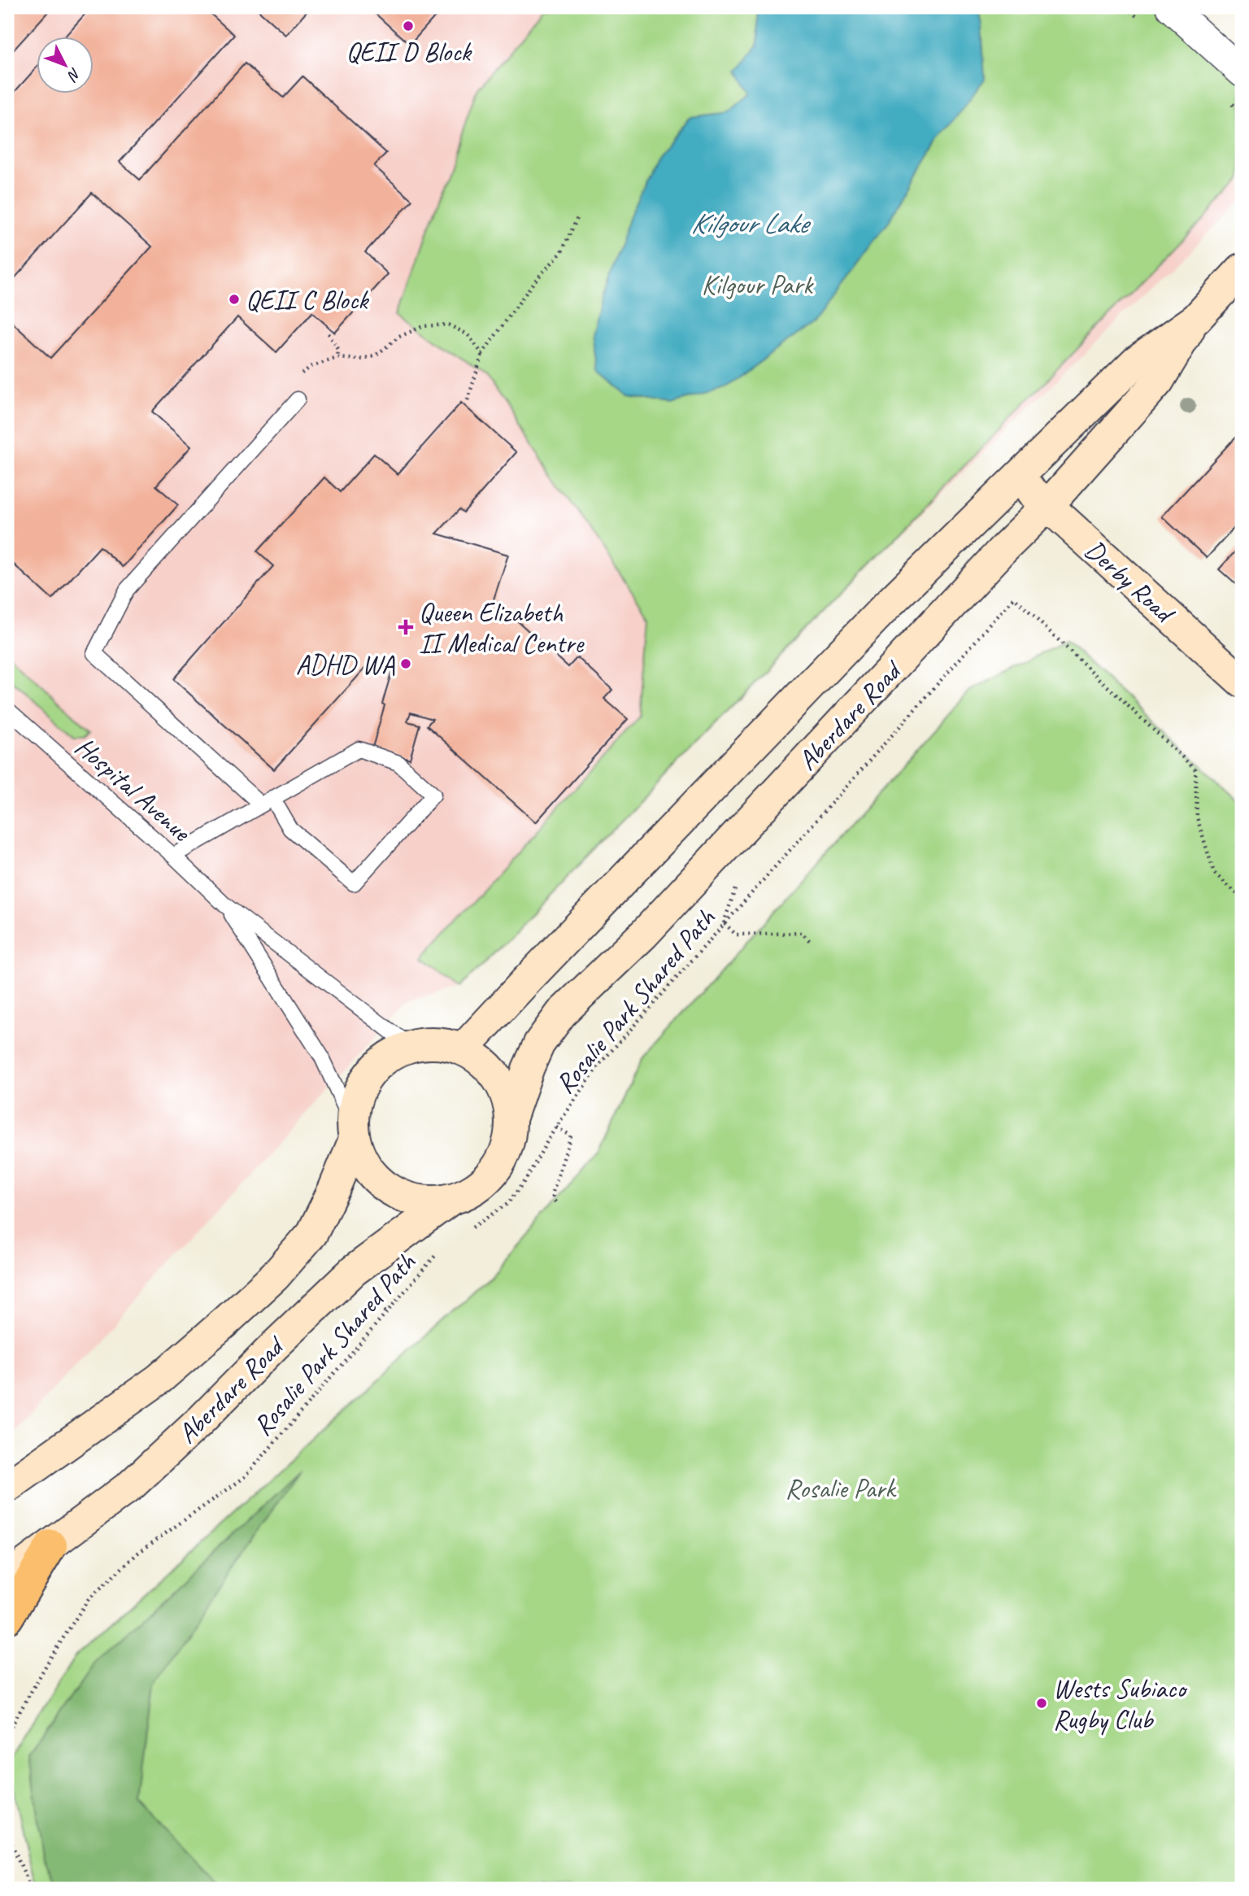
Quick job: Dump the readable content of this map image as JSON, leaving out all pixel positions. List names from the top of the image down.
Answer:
{
  "streets": {
    "main road": ["Derby Road", "Aberdare Road"],
    "lane": ["Hospital Avenue"],
    "path": ["Rosalie Park Shared Path"]
  },
  "crossings": [
    ["Derby Road", "Aberdare Road"],
    ["Aberdare Road", "Hospital Avenue"]
  ],
  "water": ["Kilgour Lake"],
  "parks": ["Kilgour Park", "Rosalie Park"],
  "places": {
    "other": [
      "QEII D Block",
      "QEII C Block",
      "ADHD WA",
      "Wests Subiaco Rugby Club"
    ],
    "health": ["Queen Elizabeth II Medical Centre"]
  },
  "north": "bottom right"
}
